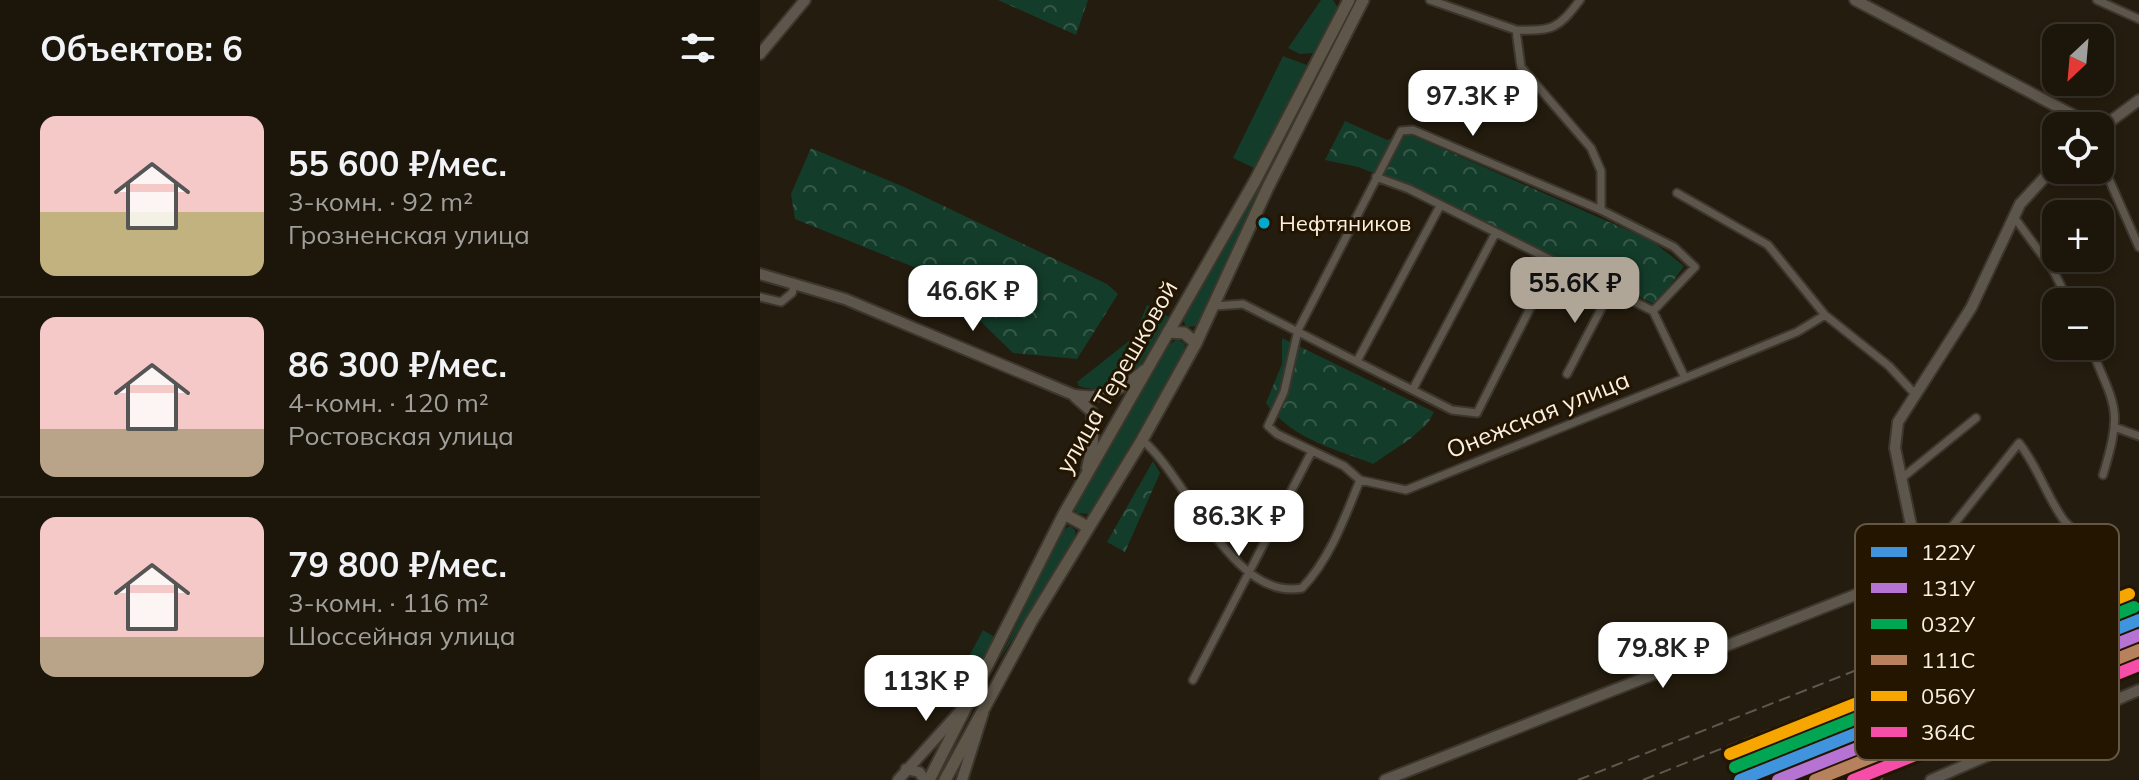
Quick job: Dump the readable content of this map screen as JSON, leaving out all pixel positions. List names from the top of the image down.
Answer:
{
  "streets": {
    "main road": ["улица Терешковой"],
    "street": ["Онежская улица"]
  },
  "places": ["Нефтяников"],
  "lines": [
    "transit line 056У",
    "transit line 032У",
    "transit line 122У",
    "transit line 131У",
    "transit line 111С",
    "transit line 364С"
  ],
  "legend": [
    "122У",
    "131У",
    "032У",
    "111С",
    "056У",
    "364С"
  ],
  "north": "bottom left",
  "page": {
    "heading": "Объектов: 6",
    "map_buttons": ["+", "−"],
    "price": [
      "97.3K ₽",
      "55.6K ₽",
      "46.6K ₽",
      "86.3K ₽",
      "79.8K ₽",
      "113K ₽"
    ],
    "list": [
      {
        "name": "55 600 ₽/мес.",
        "note": "3-комн. · 92 m² · Грозненская улица"
      },
      {
        "name": "86 300 ₽/мес.",
        "note": "4-комн. · 120 m² · Ростовская улица"
      },
      {
        "name": "79 800 ₽/мес.",
        "note": "3-комн. · 116 m² · Шоссейная улица"
      }
    ]
  }
}
